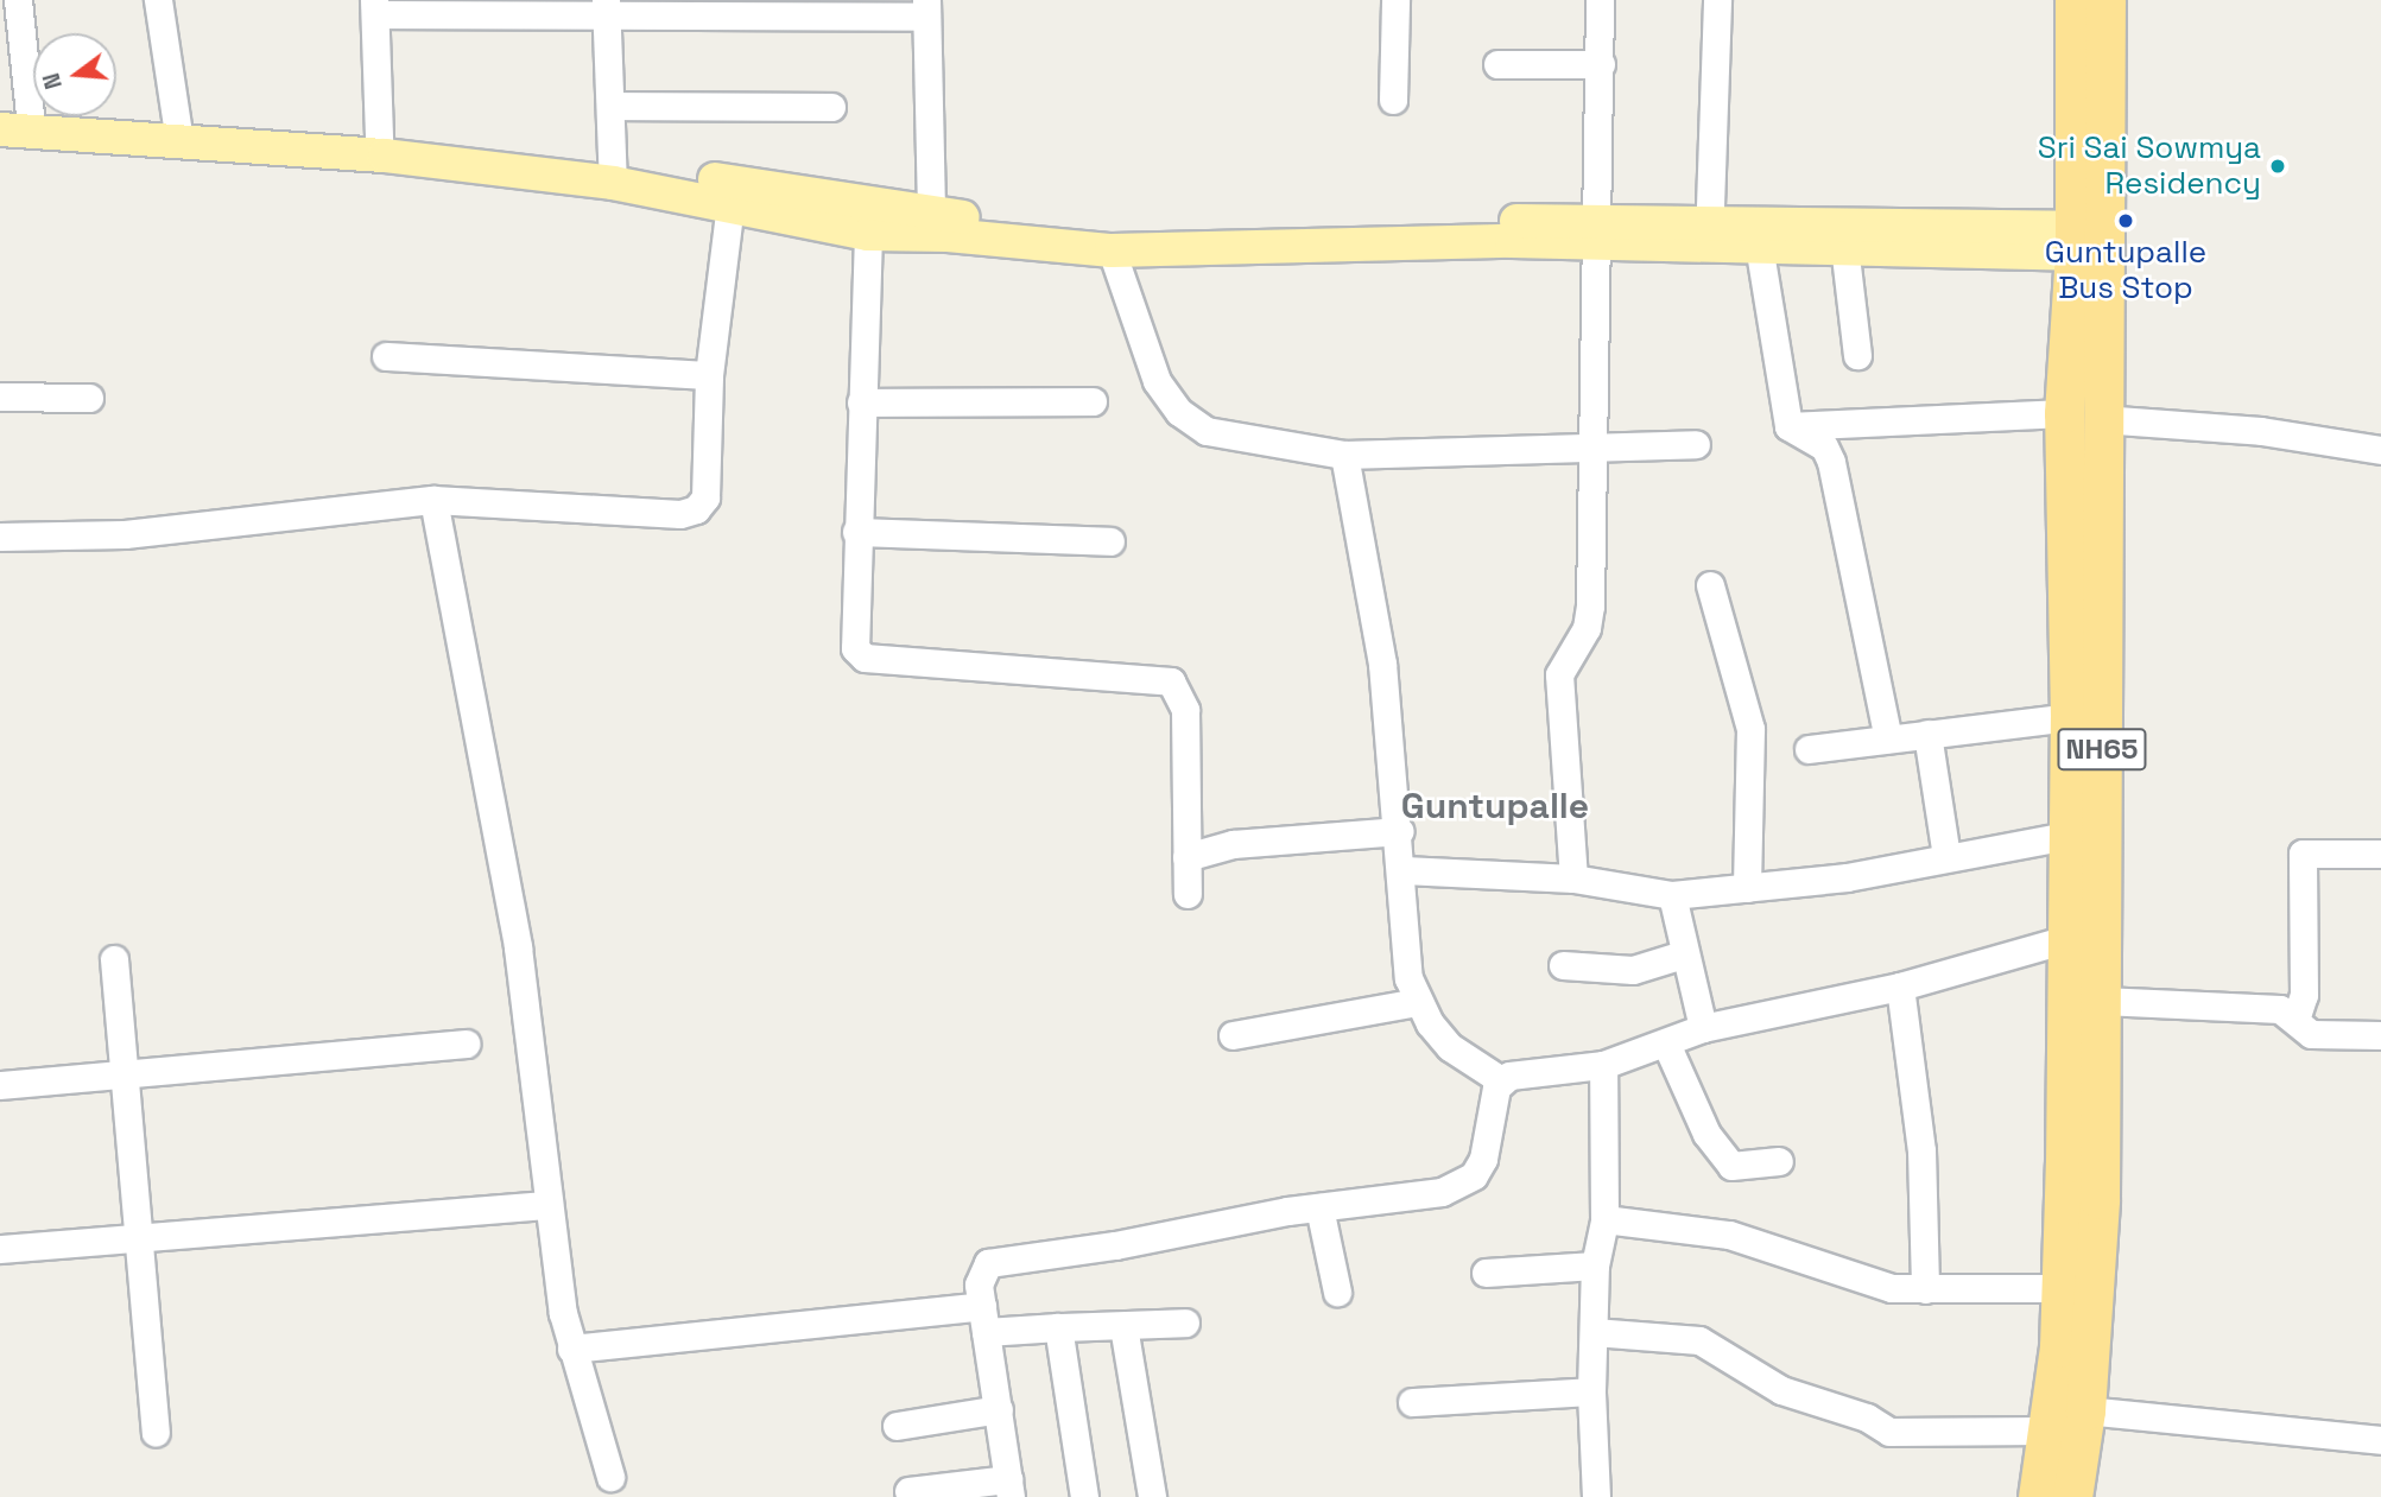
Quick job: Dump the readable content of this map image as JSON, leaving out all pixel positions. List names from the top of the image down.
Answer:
{
  "streets": {
    "highway": ["NH65"]
  },
  "districts": ["Guntupalle"],
  "places": ["Sri Sai Sowmya Residency", "Guntupalle Bus Stop"],
  "north": "left"
}
